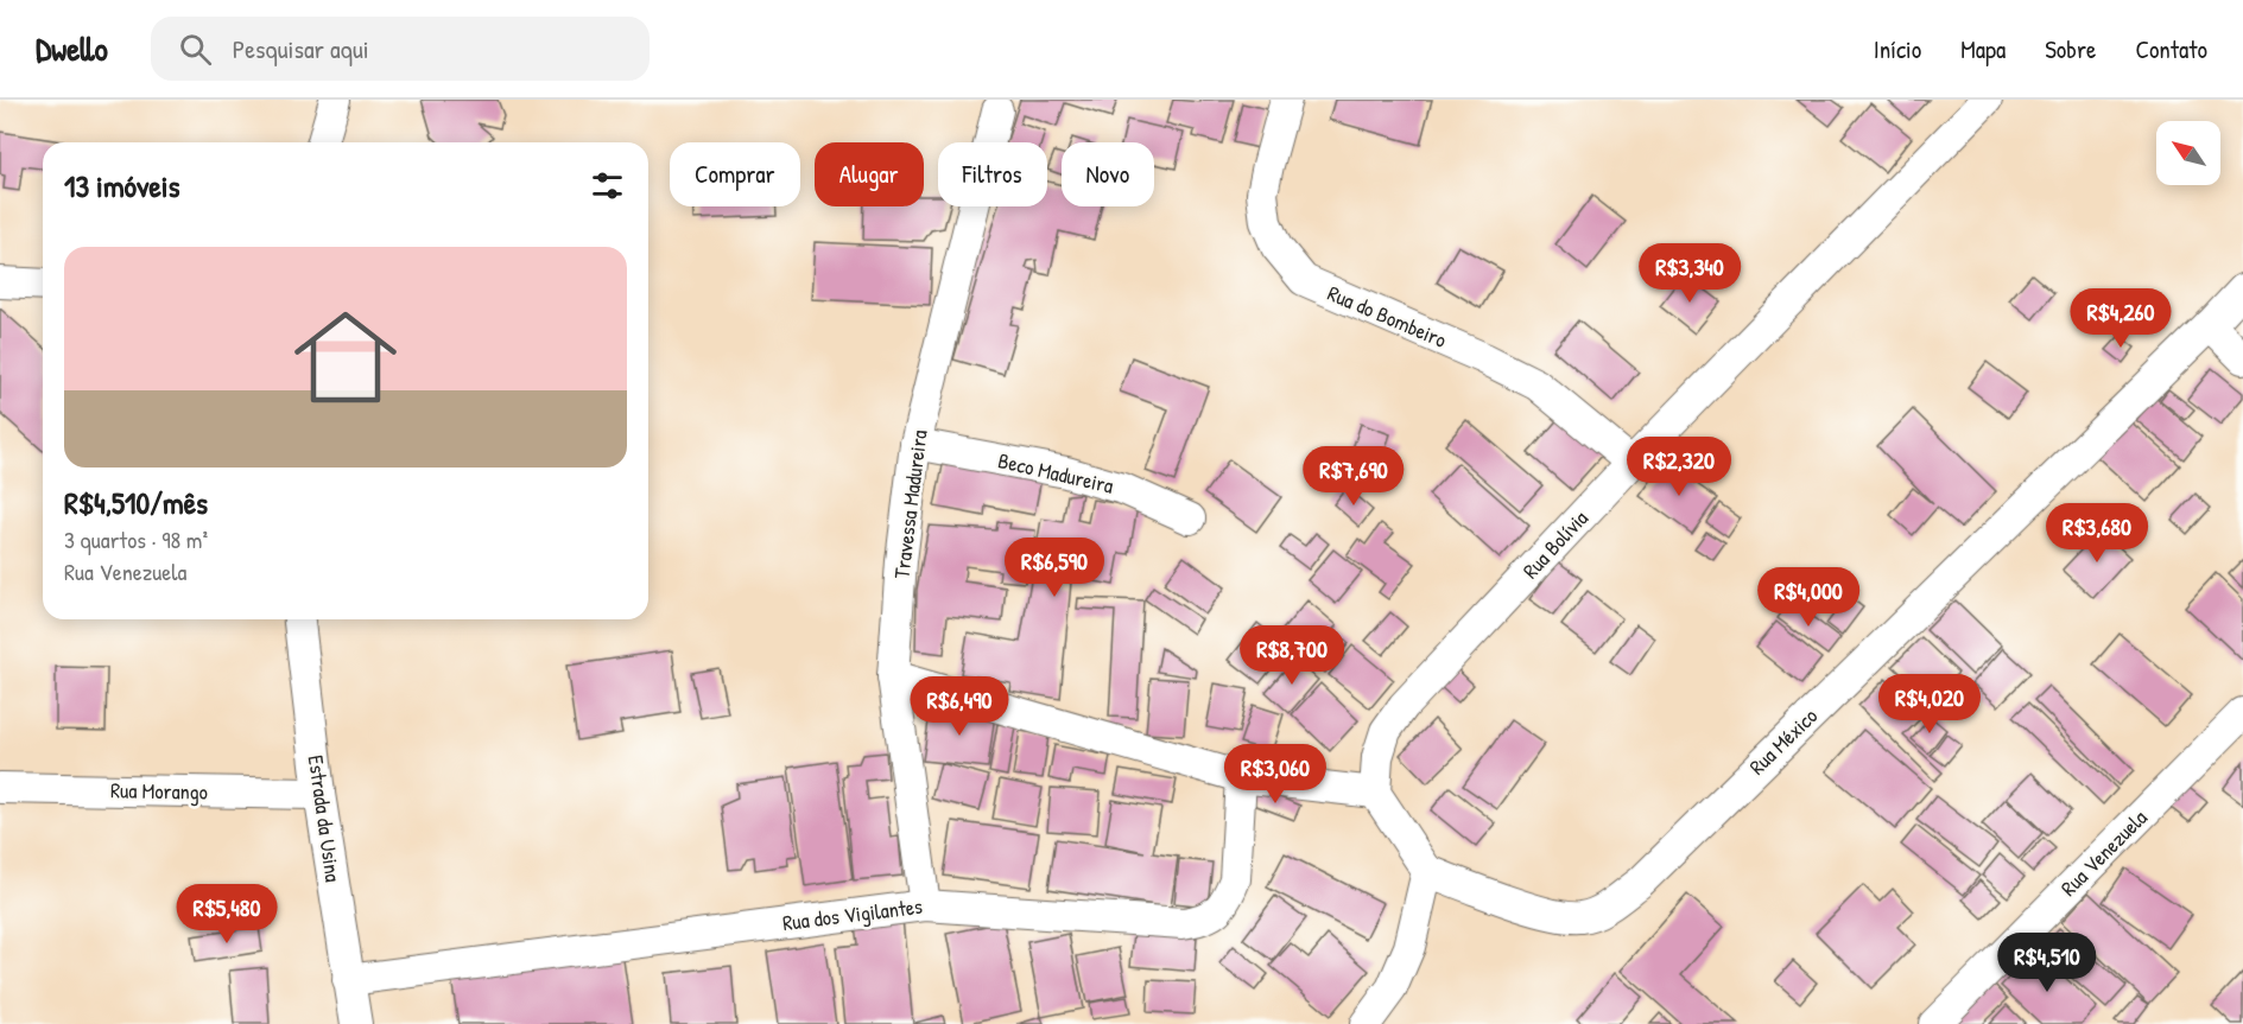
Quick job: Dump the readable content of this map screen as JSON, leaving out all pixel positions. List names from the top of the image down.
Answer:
{
  "streets": {
    "street": [
      "Rua do Bombeiro",
      "Beco Madureira",
      "Travessa Madureira",
      "Rua Bolívia",
      "Rua México",
      "Rua Morango",
      "Estrada da Usina",
      "Rua Venezuela",
      "Rua dos Vigilantes"
    ]
  },
  "crossings": [
    ["Rua do Bombeiro", "Rua Bolívia"],
    ["Beco Madureira", "Travessa Madureira"],
    ["Travessa Madureira", "Rua dos Vigilantes"],
    ["Rua Morango", "Estrada da Usina"],
    ["Estrada da Usina", "Rua dos Vigilantes"]
  ],
  "north": "top left",
  "page": {
    "header": "Dwello",
    "search": "Pesquisar aqui",
    "nav": [
      "Início",
      "Mapa",
      "Sobre",
      "Contato"
    ],
    "chip": [
      "Comprar",
      "Alugar",
      "Filtros",
      "Novo"
    ],
    "heading": "13 imóveis",
    "list": [
      {
        "name": "R$4,510/mês",
        "note": "3 quartos · 98 m² · Rua Venezuela"
      }
    ],
    "price": [
      "R$3,340",
      "R$4,260",
      "R$2,320",
      "R$7,690",
      "R$3,680",
      "R$6,590",
      "R$4,000",
      "R$8,700",
      "R$4,020",
      "R$6,490",
      "R$3,060",
      "R$5,480",
      "R$4,510"
    ]
  }
}
